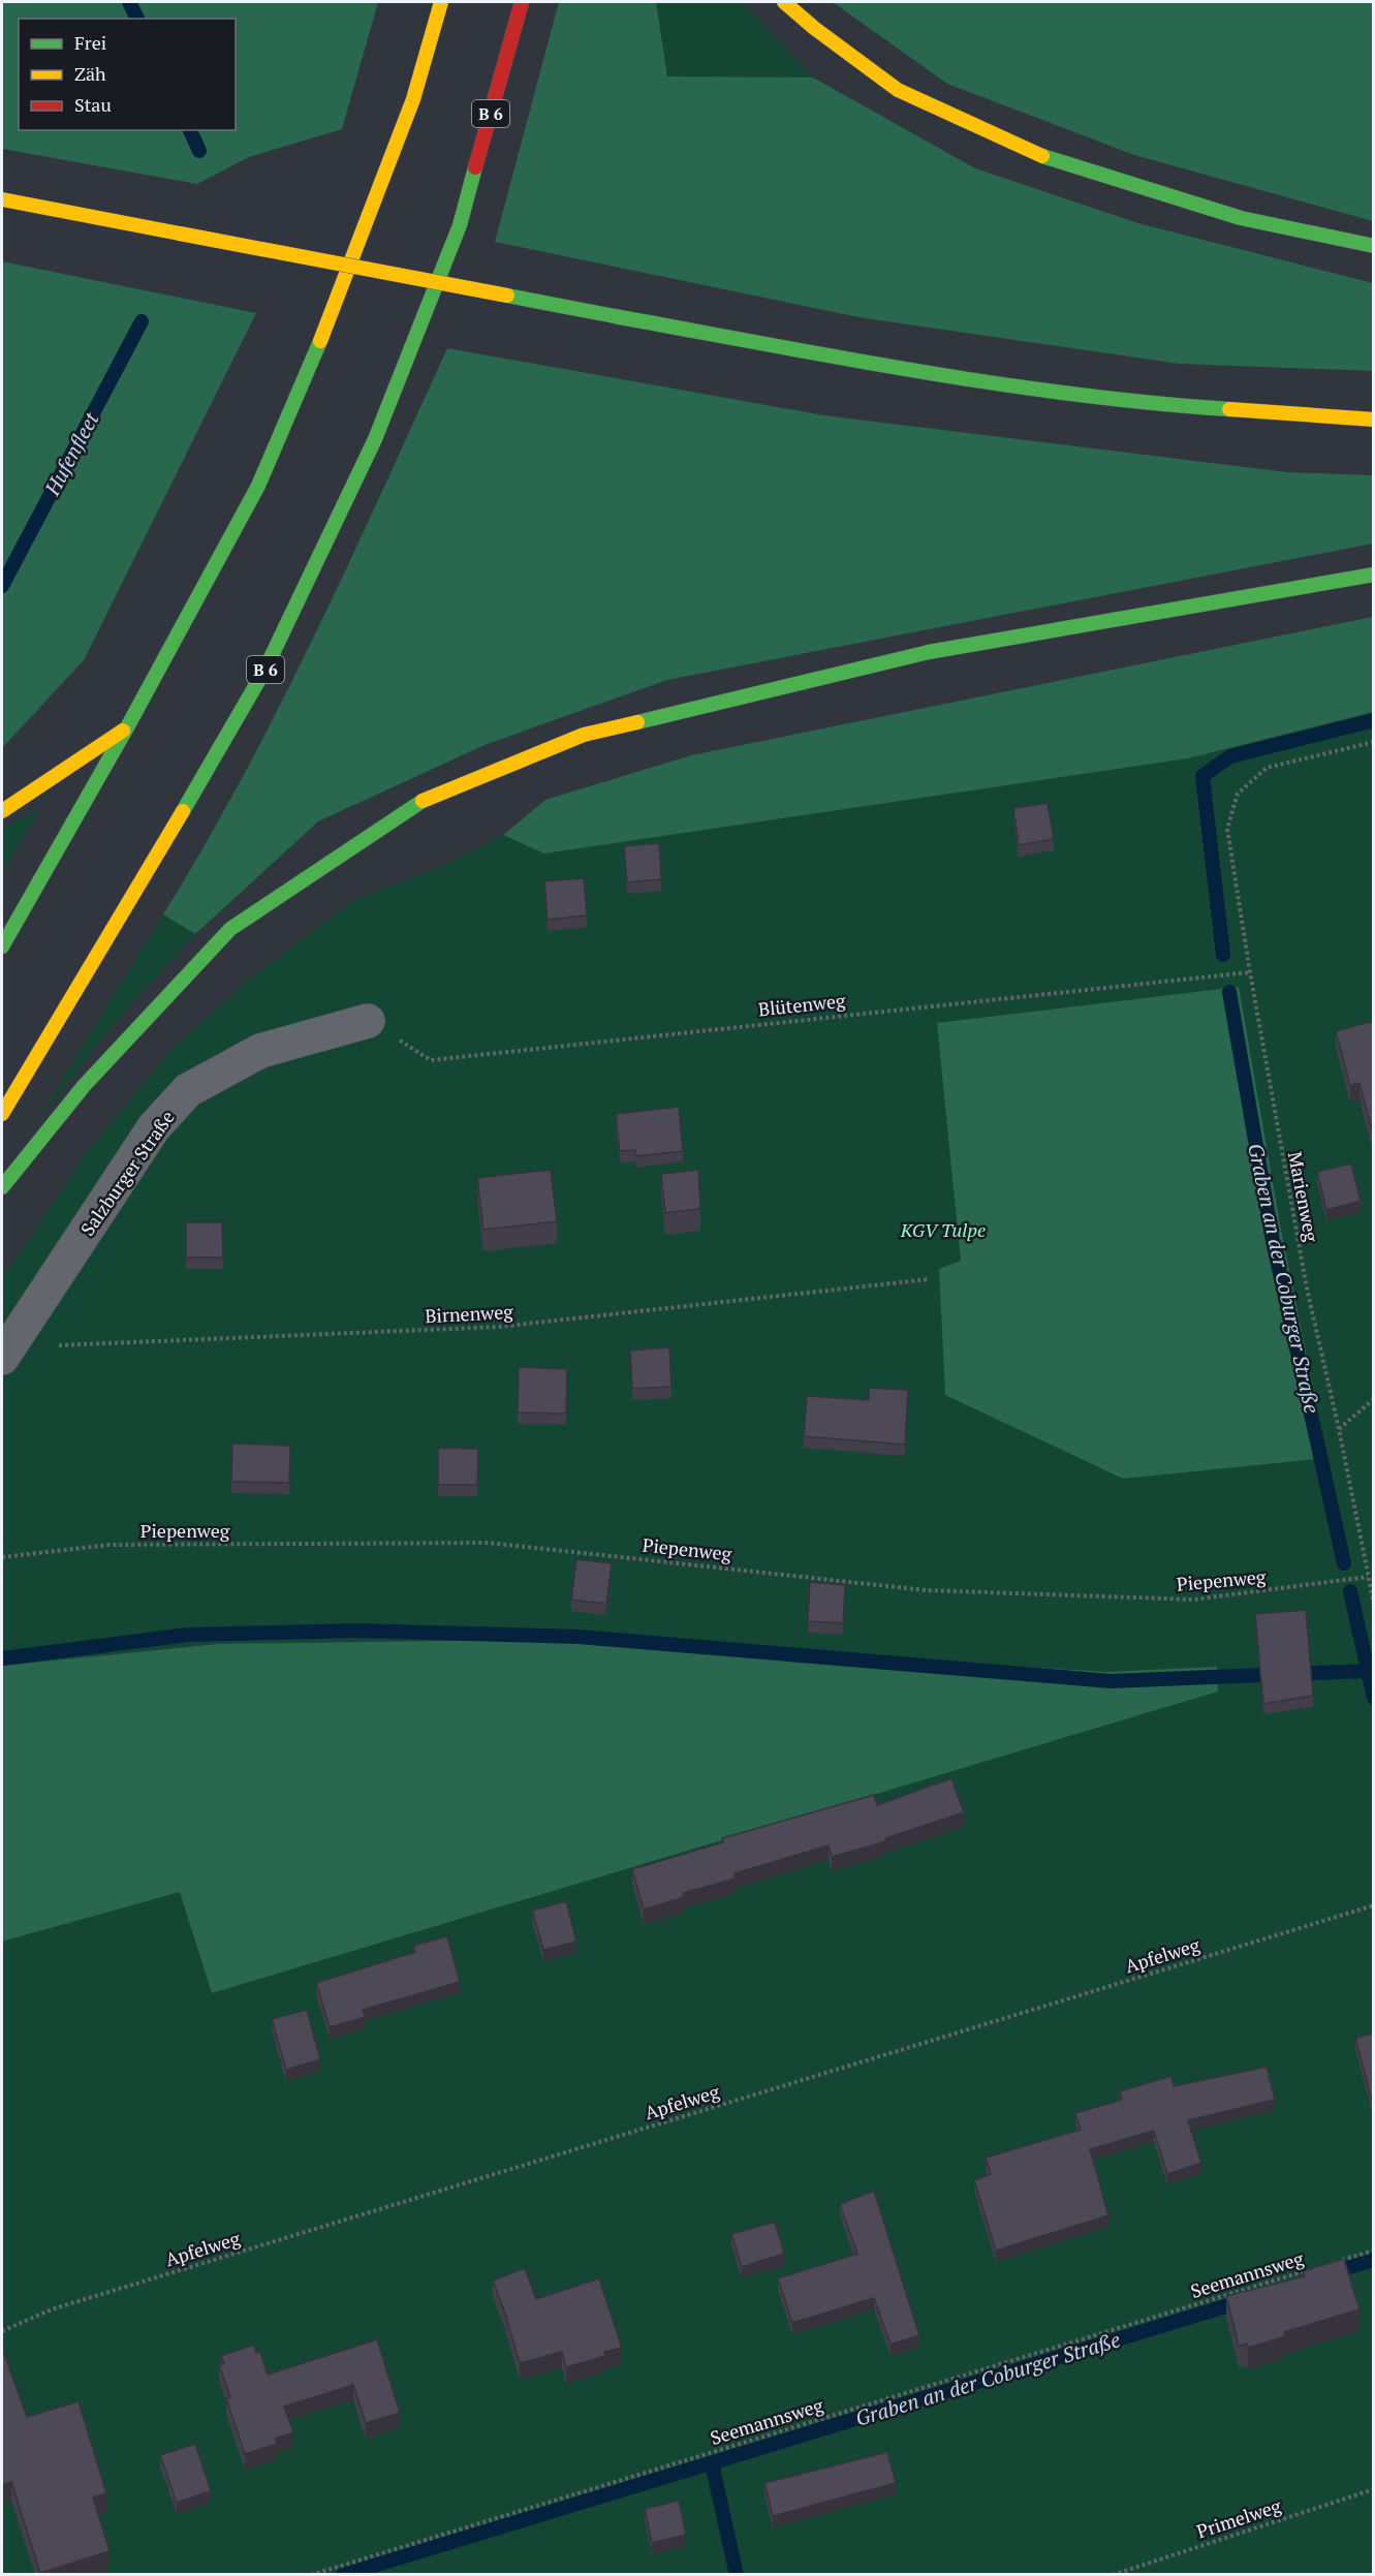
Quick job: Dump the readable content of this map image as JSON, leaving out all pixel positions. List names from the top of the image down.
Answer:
{
  "streets": {
    "highway": ["B 6"],
    "street": ["Salzburger Straße"],
    "path": [
      "Blütenweg",
      "Marienweg",
      "Birnenweg",
      "Piepenweg",
      "Apfelweg",
      "Seemannsweg",
      "Primelweg"
    ]
  },
  "crossings": [
    ["Blütenweg", "Salzburger Straße"],
    ["Blütenweg", "Marienweg"],
    ["Salzburger Straße", "Birnenweg"],
    ["Marienweg", "Piepenweg"]
  ],
  "water": ["Hufenfleet", "Graben an der Coburger Straße"],
  "parks": ["KGV Tulpe"],
  "legend": ["Frei", "Zäh", "Stau"]
}
